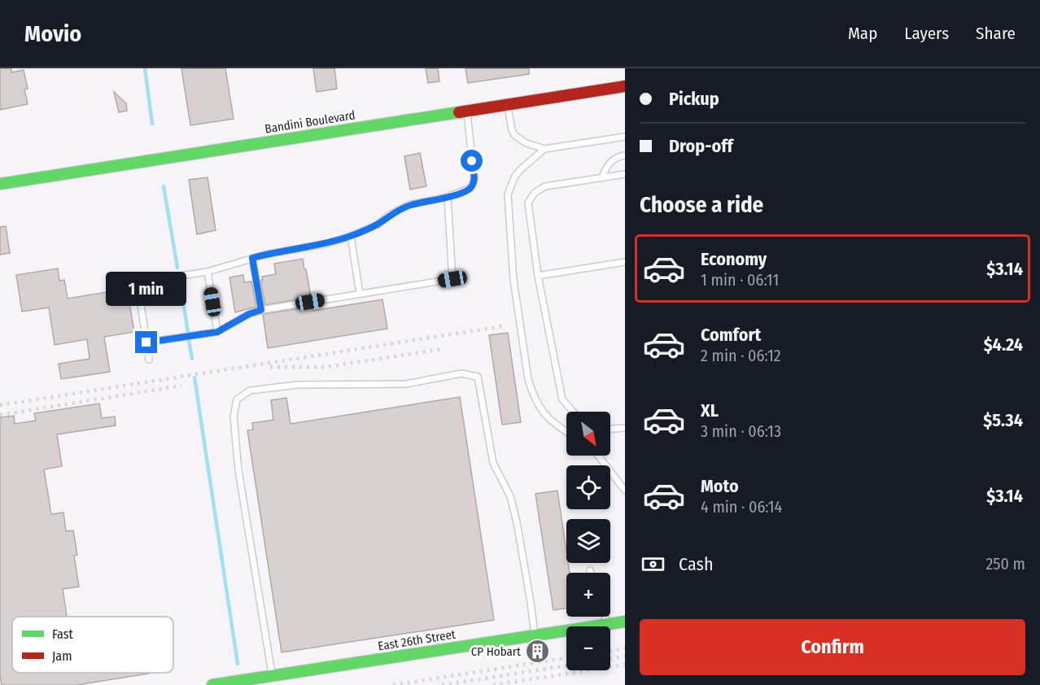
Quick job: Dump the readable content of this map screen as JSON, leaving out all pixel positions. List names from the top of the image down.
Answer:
{
  "streets": {
    "main road": ["Bandini Boulevard", "East 26th Street"]
  },
  "places": {
    "building": ["CP Hobart"]
  },
  "legend": ["Fast", "Jam"],
  "north": "bottom right",
  "page": {
    "header": "Movio",
    "nav": ["Map", "Layers", "Share"],
    "banner": ["Pickup", "Drop-off"],
    "heading": "Choose a ride",
    "list": [
      {
        "name": "Economy",
        "note": "1 min · 06:11",
        "value": "$3.14"
      },
      {
        "name": "Comfort",
        "note": "2 min · 06:12",
        "value": "$4.24"
      },
      {
        "name": "XL",
        "note": "3 min · 06:13",
        "value": "$5.34"
      },
      {
        "name": "Moto",
        "note": "4 min · 06:14",
        "value": "$3.14"
      }
    ],
    "bubble": "1 min",
    "map_buttons": ["+", "−"],
    "pay": ["Cash", "250 m"],
    "buttons": "Confirm"
  }
}
